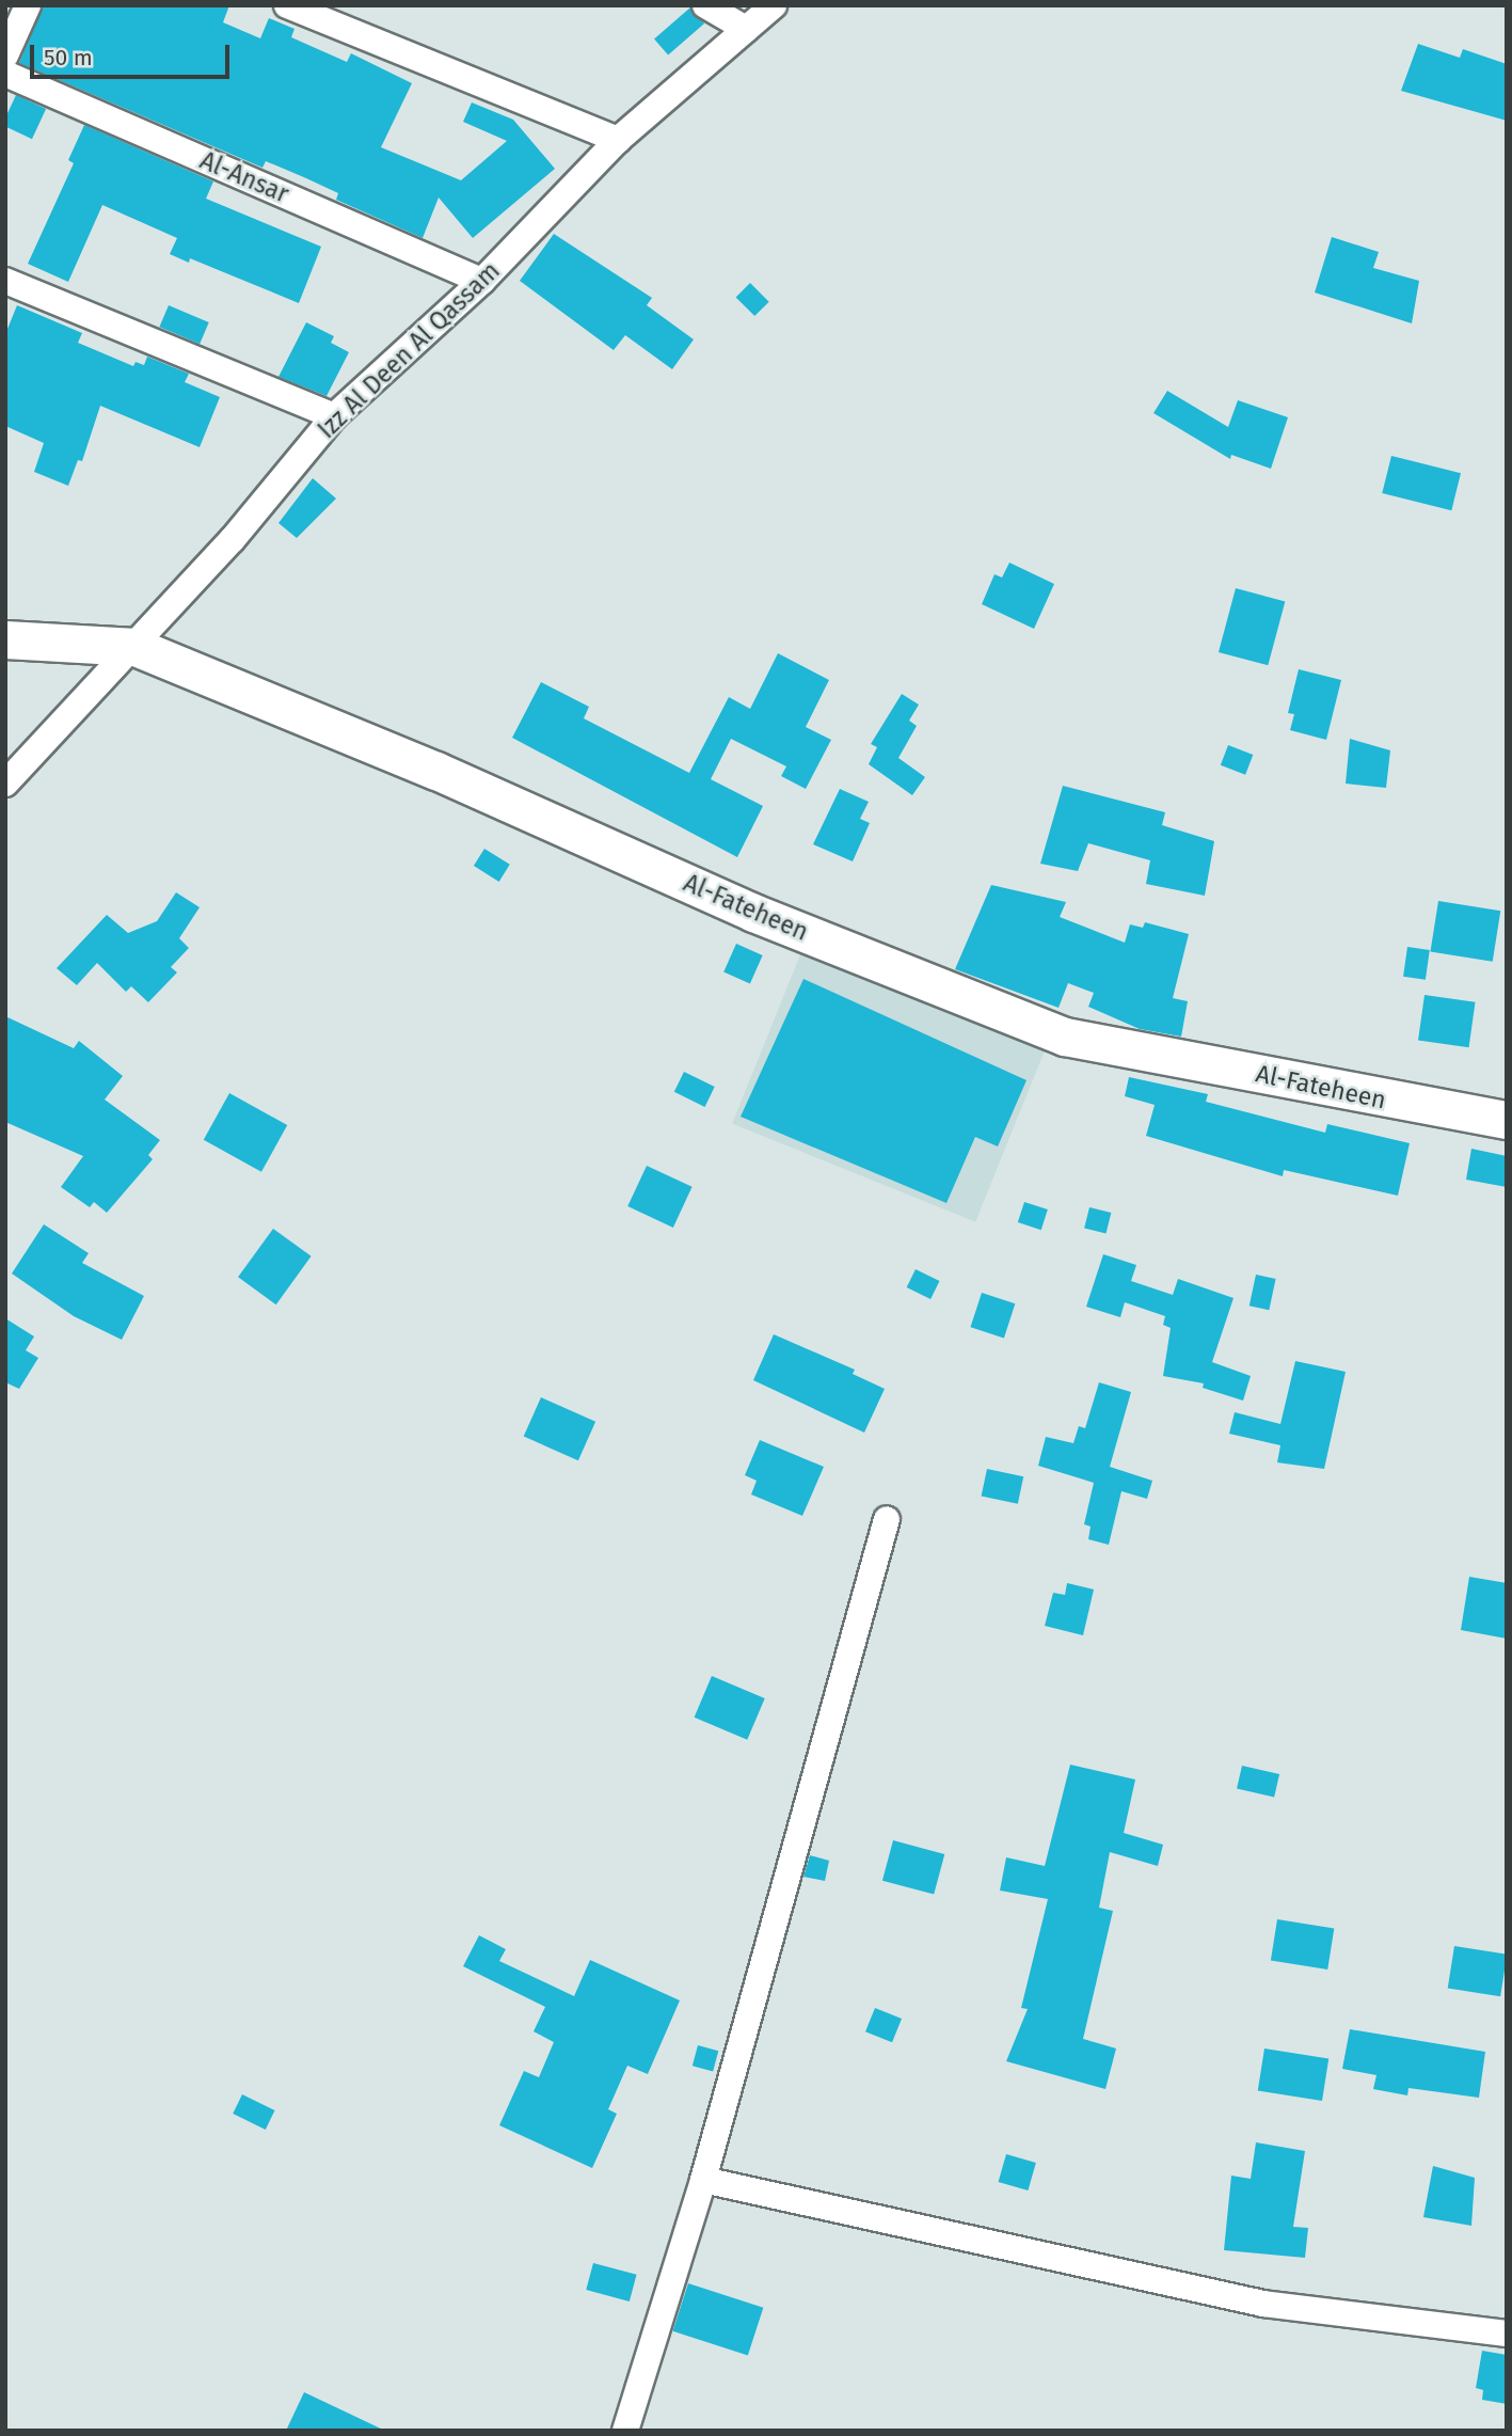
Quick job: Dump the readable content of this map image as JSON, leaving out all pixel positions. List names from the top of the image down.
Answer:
{
  "streets": {
    "street": ["Al-Ansar", "Izz Al Deen Al Qassam", "Al-Fateheen"]
  },
  "crossings": [
    ["Al-Ansar", "Izz Al Deen Al Qassam"],
    ["Izz Al Deen Al Qassam", "Al-Fateheen"]
  ],
  "scale_bar": "50 m"
}
